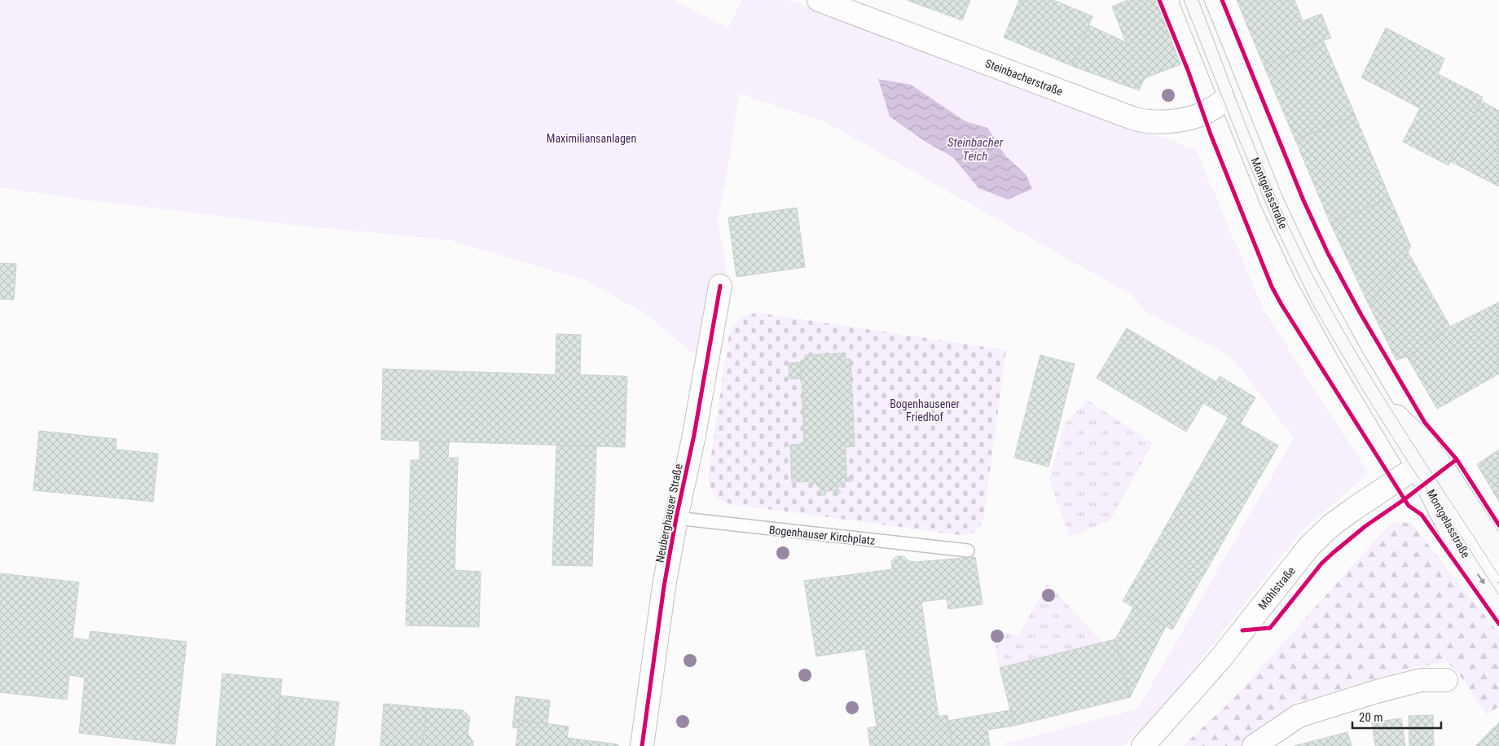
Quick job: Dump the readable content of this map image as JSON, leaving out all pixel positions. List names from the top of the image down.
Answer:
{
  "streets": {
    "main road": ["Montgelasstraße"],
    "street": ["Steinbacherstraße", "Neuberghauser Straße", "Möhlstraße"],
    "lane": ["Bogenhauser Kirchplatz"]
  },
  "crossings": [
    ["Steinbacherstraße", "Montgelasstraße"],
    ["Montgelasstraße", "Möhlstraße"],
    ["Neuberghauser Straße", "Bogenhauser Kirchplatz"]
  ],
  "water": ["Steinbacher Teich"],
  "parks": ["Maximiliansanlagen", "Bogenhausener Friedhof"],
  "scale_bar": "20 m"
}
